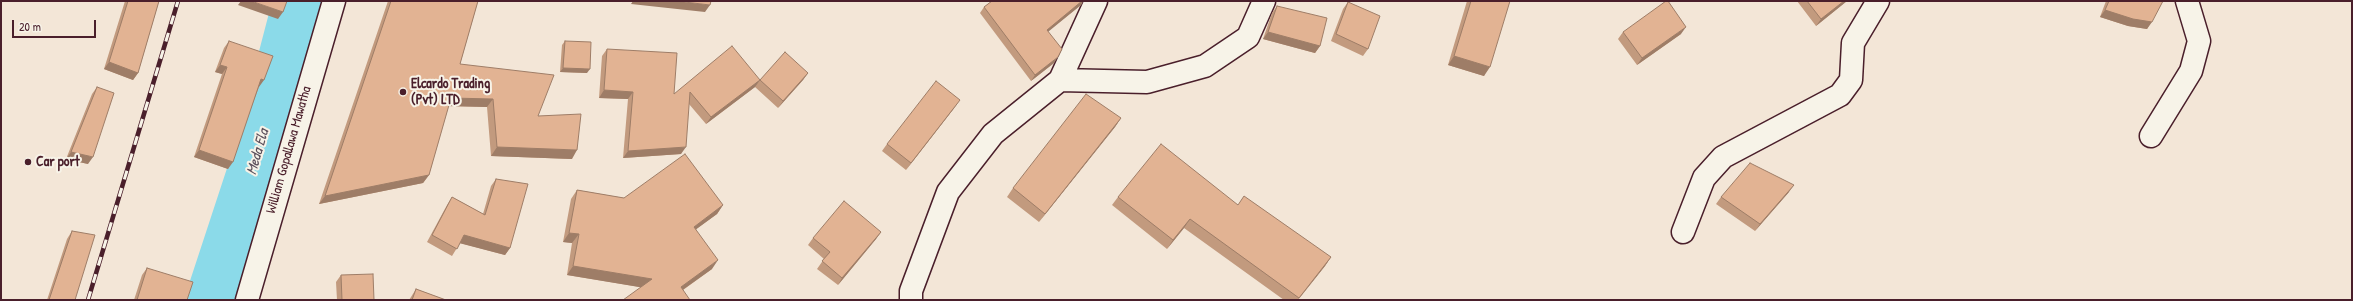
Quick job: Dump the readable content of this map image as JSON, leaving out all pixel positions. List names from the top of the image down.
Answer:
{
  "streets": {
    "street": ["William Gopallawa Mawatha"]
  },
  "water": ["Meda Ela"],
  "places": ["Elcardo Trading (Pvt) LTD", "Car port"],
  "scale_bar": "20 m"
}
